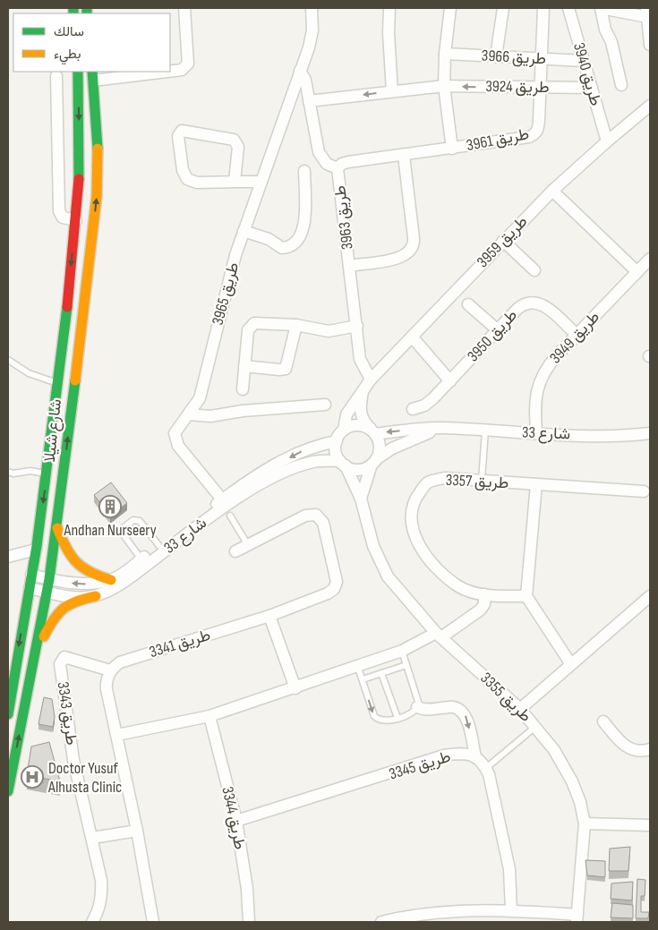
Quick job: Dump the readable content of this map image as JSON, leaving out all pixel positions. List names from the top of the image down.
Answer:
{
  "streets": {
    "main road": ["شارع شيلا"],
    "street": [
      "طريق 3966",
      "طريق 3940",
      "طريق 3924",
      "طريق 3961",
      "طريق 3963",
      "طريق 3959",
      "طريق 3965",
      "طريق 3950",
      "طريق 3949",
      "شارع 33",
      "طريق 3357",
      "طريق 3341",
      "طريق 3355",
      "طريق 3343",
      "طريق 3345",
      "طريق 3344"
    ]
  },
  "crossings": [
    ["طريق 3966", "طريق 3940"],
    ["طريق 3966", "طريق 3961"],
    ["طريق 3940", "طريق 3924"],
    ["طريق 3940", "طريق 3959"],
    ["طريق 3924", "طريق 3961"],
    ["طريق 3961", "طريق 3963"],
    ["طريق 3963", "طريق 3959"],
    ["طريق 3963", "طريق 3965"],
    ["طريق 3959", "شارع 33"],
    ["طريق 3959", "طريق 3355"],
    ["طريق 3965", "شارع 33"],
    ["طريق 3950", "طريق 3949"],
    ["طريق 3949", "شارع 33"],
    ["شارع شيلا", "شارع 33"],
    ["شارع 33", "طريق 3355"],
    ["طريق 3341", "طريق 3343"],
    ["طريق 3345", "طريق 3344"]
  ],
  "one_way": ["طريق 3924"],
  "places": {
    "building": ["Andhan Nurseery"],
    "hospital": ["Doctor Yusuf Alhusta Clinic"]
  },
  "legend": ["سالك", "بطيء"]
}
